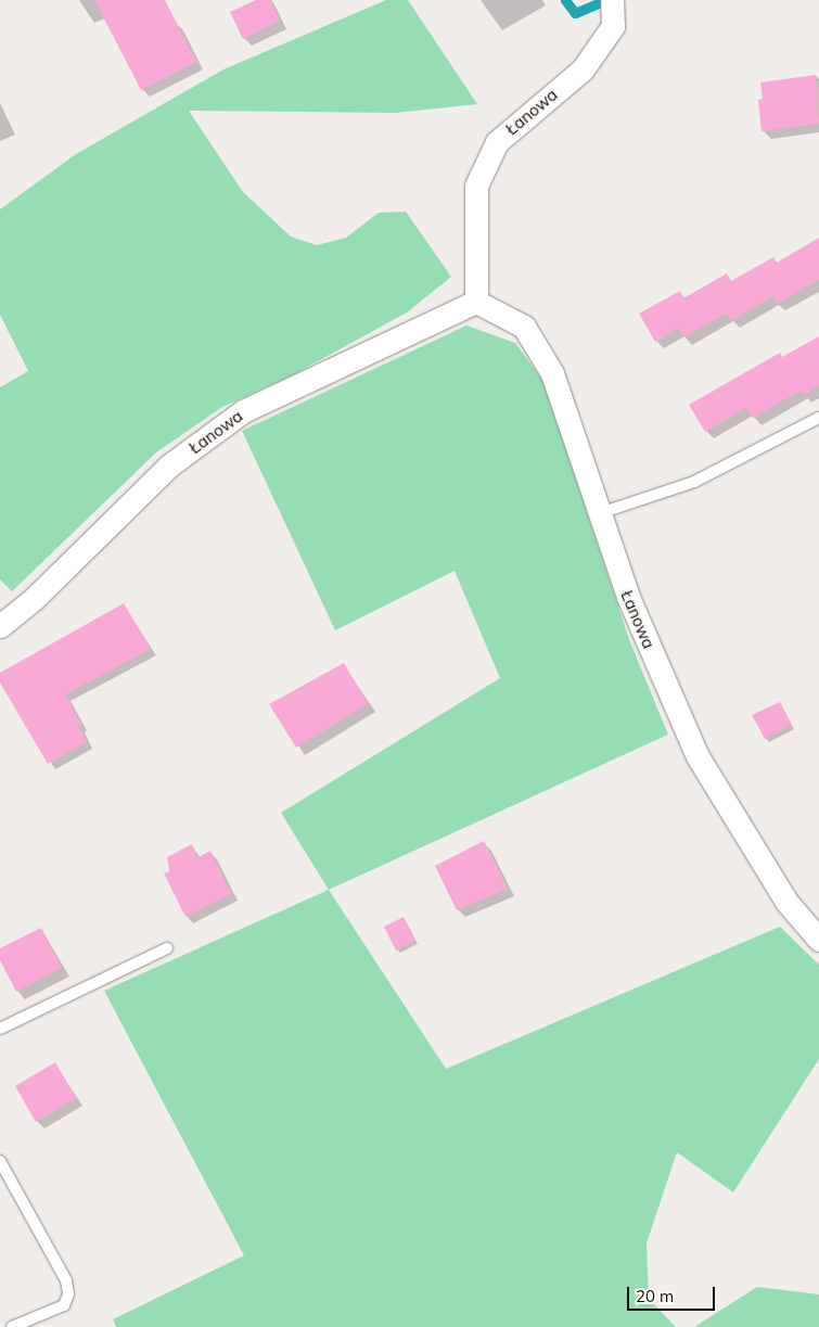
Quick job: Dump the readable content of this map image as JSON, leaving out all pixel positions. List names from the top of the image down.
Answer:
{
  "streets": {
    "street": ["Łanowa"]
  },
  "scale_bar": "20 m"
}
